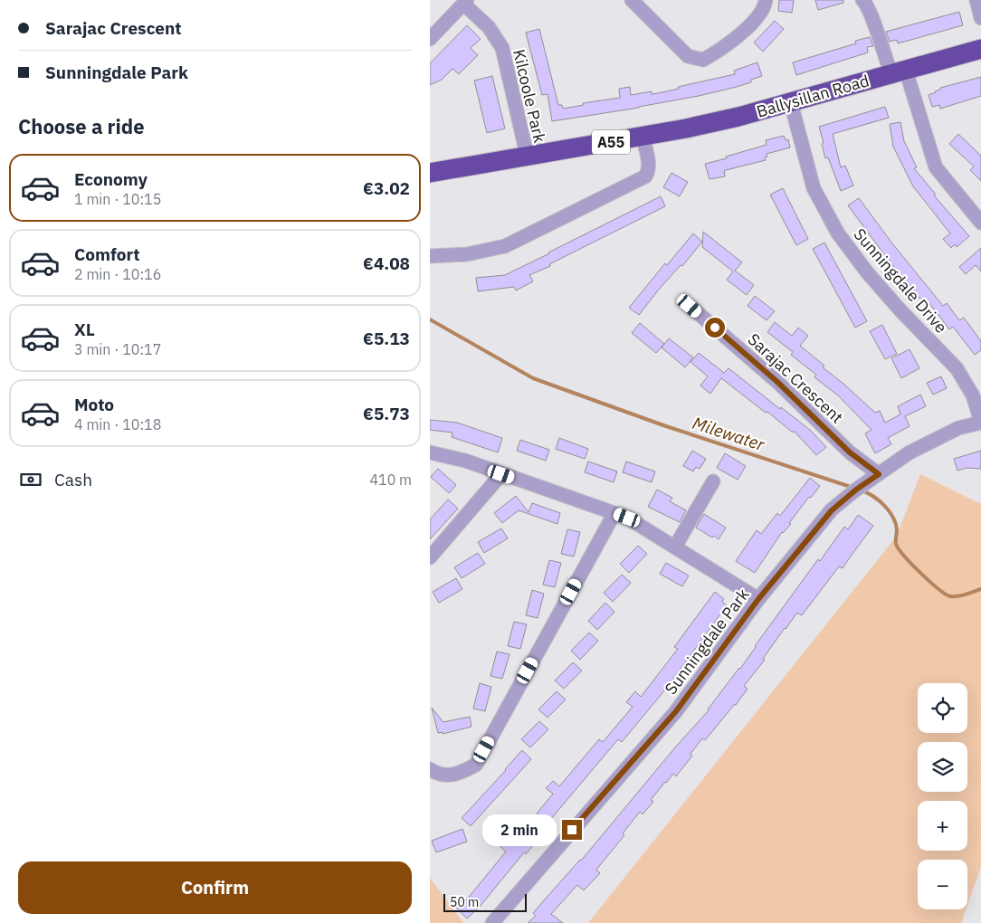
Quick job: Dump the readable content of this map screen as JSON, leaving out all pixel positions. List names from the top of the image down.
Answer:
{
  "streets": {
    "highway": ["Ballysillan Road", "A55"],
    "street": [
      "Kilcoole Park",
      "Sunningdale Drive",
      "Sarajac Crescent",
      "Sunningdale Park"
    ]
  },
  "crossings": [
    ["Kilcoole Park", "Ballysillan Road"],
    ["Ballysillan Road", "Sunningdale Drive"],
    ["Sunningdale Drive", "Sunningdale Park"],
    ["Sarajac Crescent", "Sunningdale Park"]
  ],
  "water": ["Milewater"],
  "scale_bar": "50 m",
  "page": {
    "banner": ["Sarajac Crescent", "Sunningdale Park"],
    "heading": "Choose a ride",
    "list": [
      {
        "name": "Economy",
        "note": "1 min · 10:15",
        "value": "€3.02"
      },
      {
        "name": "Comfort",
        "note": "2 min · 10:16",
        "value": "€4.08"
      },
      {
        "name": "XL",
        "note": "3 min · 10:17",
        "value": "€5.13"
      },
      {
        "name": "Moto",
        "note": "4 min · 10:18",
        "value": "€5.73"
      }
    ],
    "pay": ["Cash", "410 m"],
    "map_buttons": ["+", "−"],
    "bubble": "2 min",
    "buttons": "Confirm",
    "scale": "50 m"
  }
}
